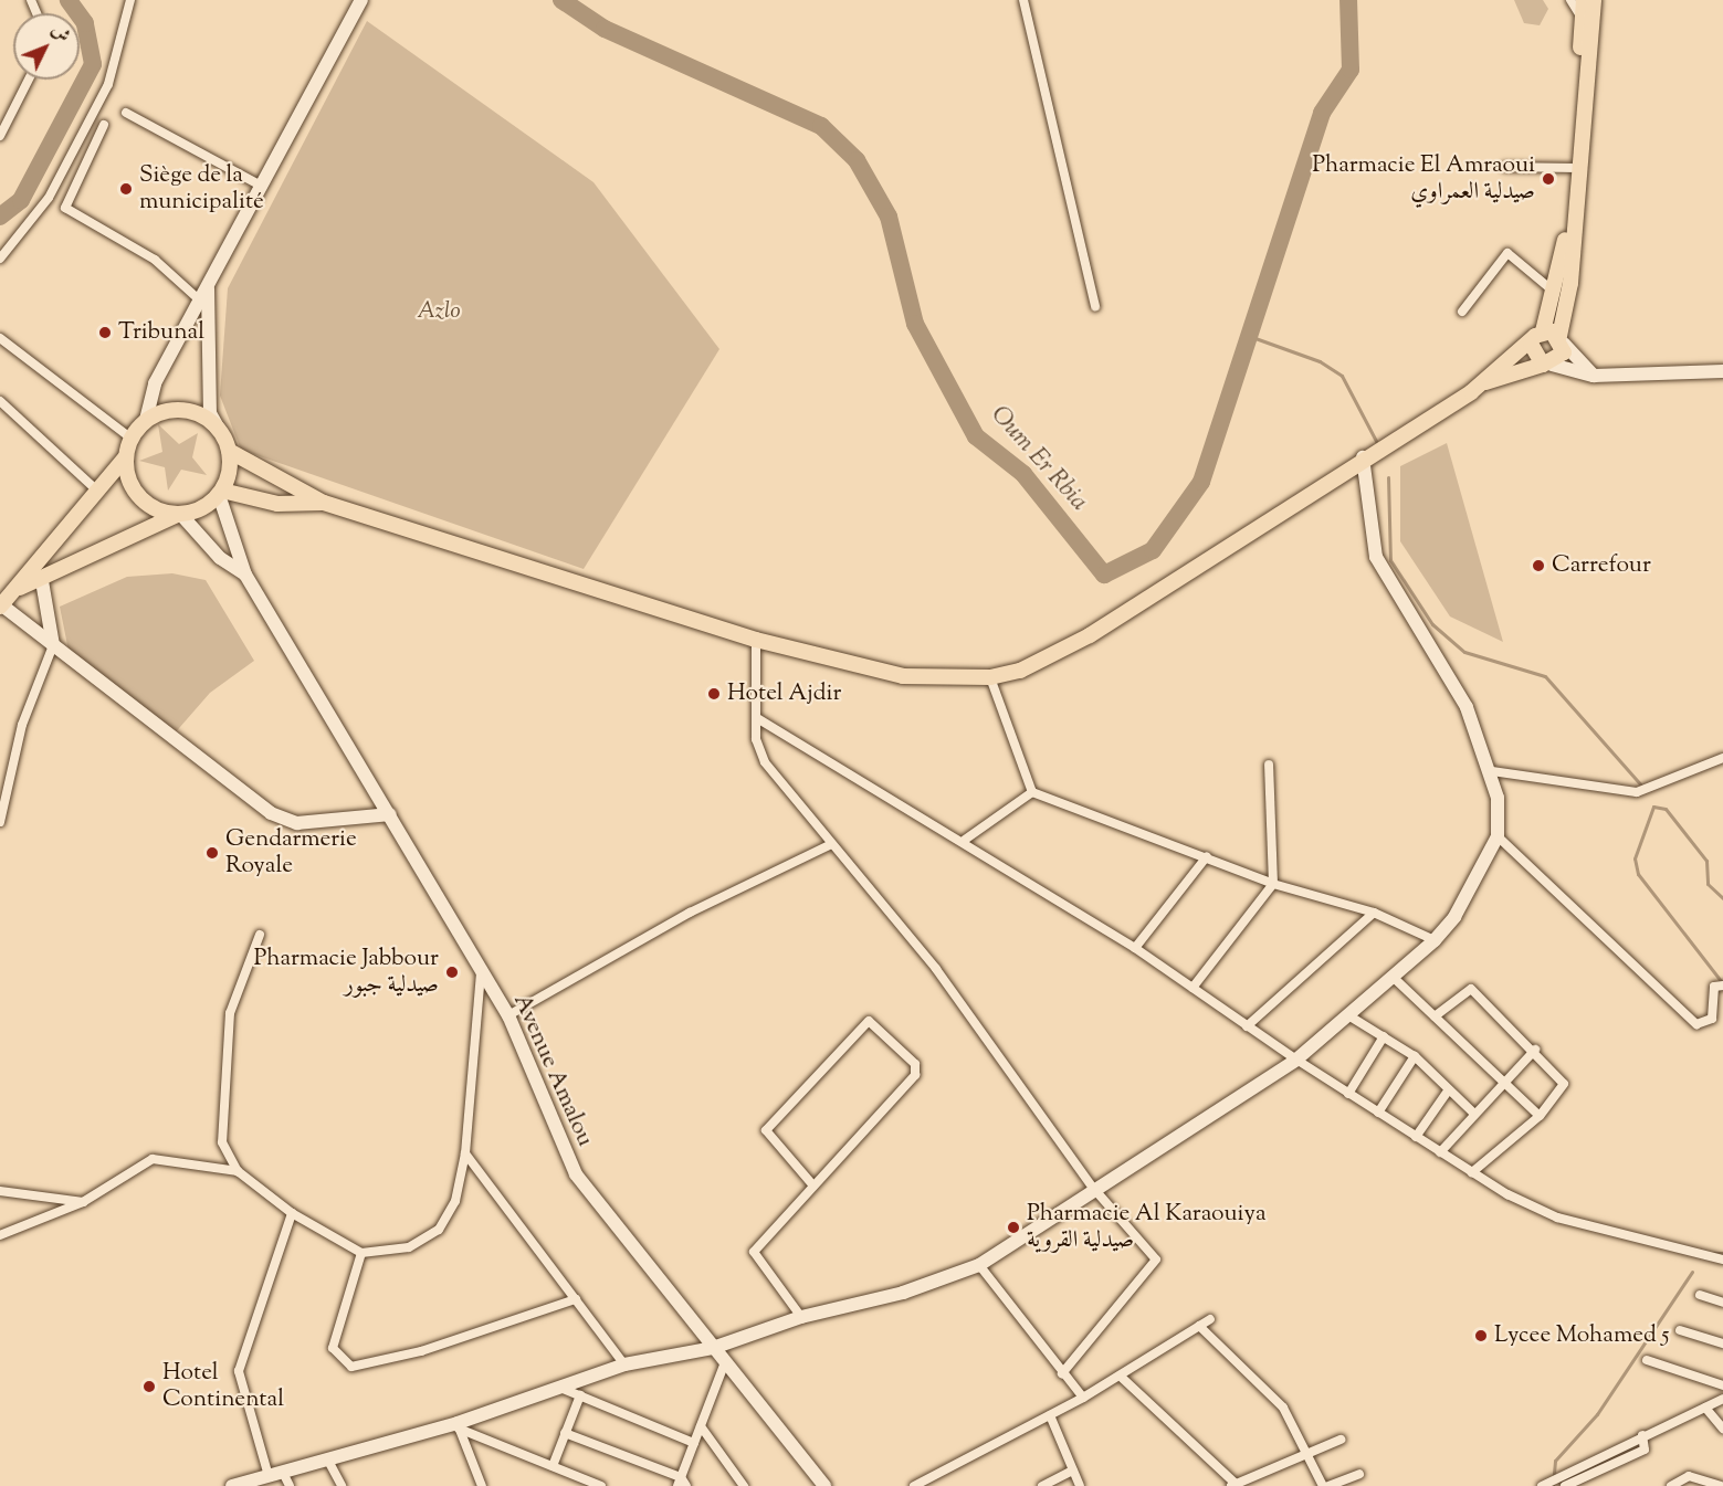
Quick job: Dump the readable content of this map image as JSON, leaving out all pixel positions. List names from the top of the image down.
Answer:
{
  "streets": {
    "street": ["Avenue Amalou"]
  },
  "water": ["Oum Er Rbia"],
  "parks": ["Azlo"],
  "places": [
    "Pharmacie El Amraoui صيدلية العمراوي",
    "Siège de la municipalité",
    "Tribunal",
    "Carrefour",
    "Hotel Ajdir",
    "Gendarmerie Royale",
    "Pharmacie Jabbour صيدلية جبور",
    "Pharmacie Al Karaouiya صيدلية القروية",
    "Lycee Mohamed 5",
    "Hotel Continental"
  ],
  "north": "top right"
}
